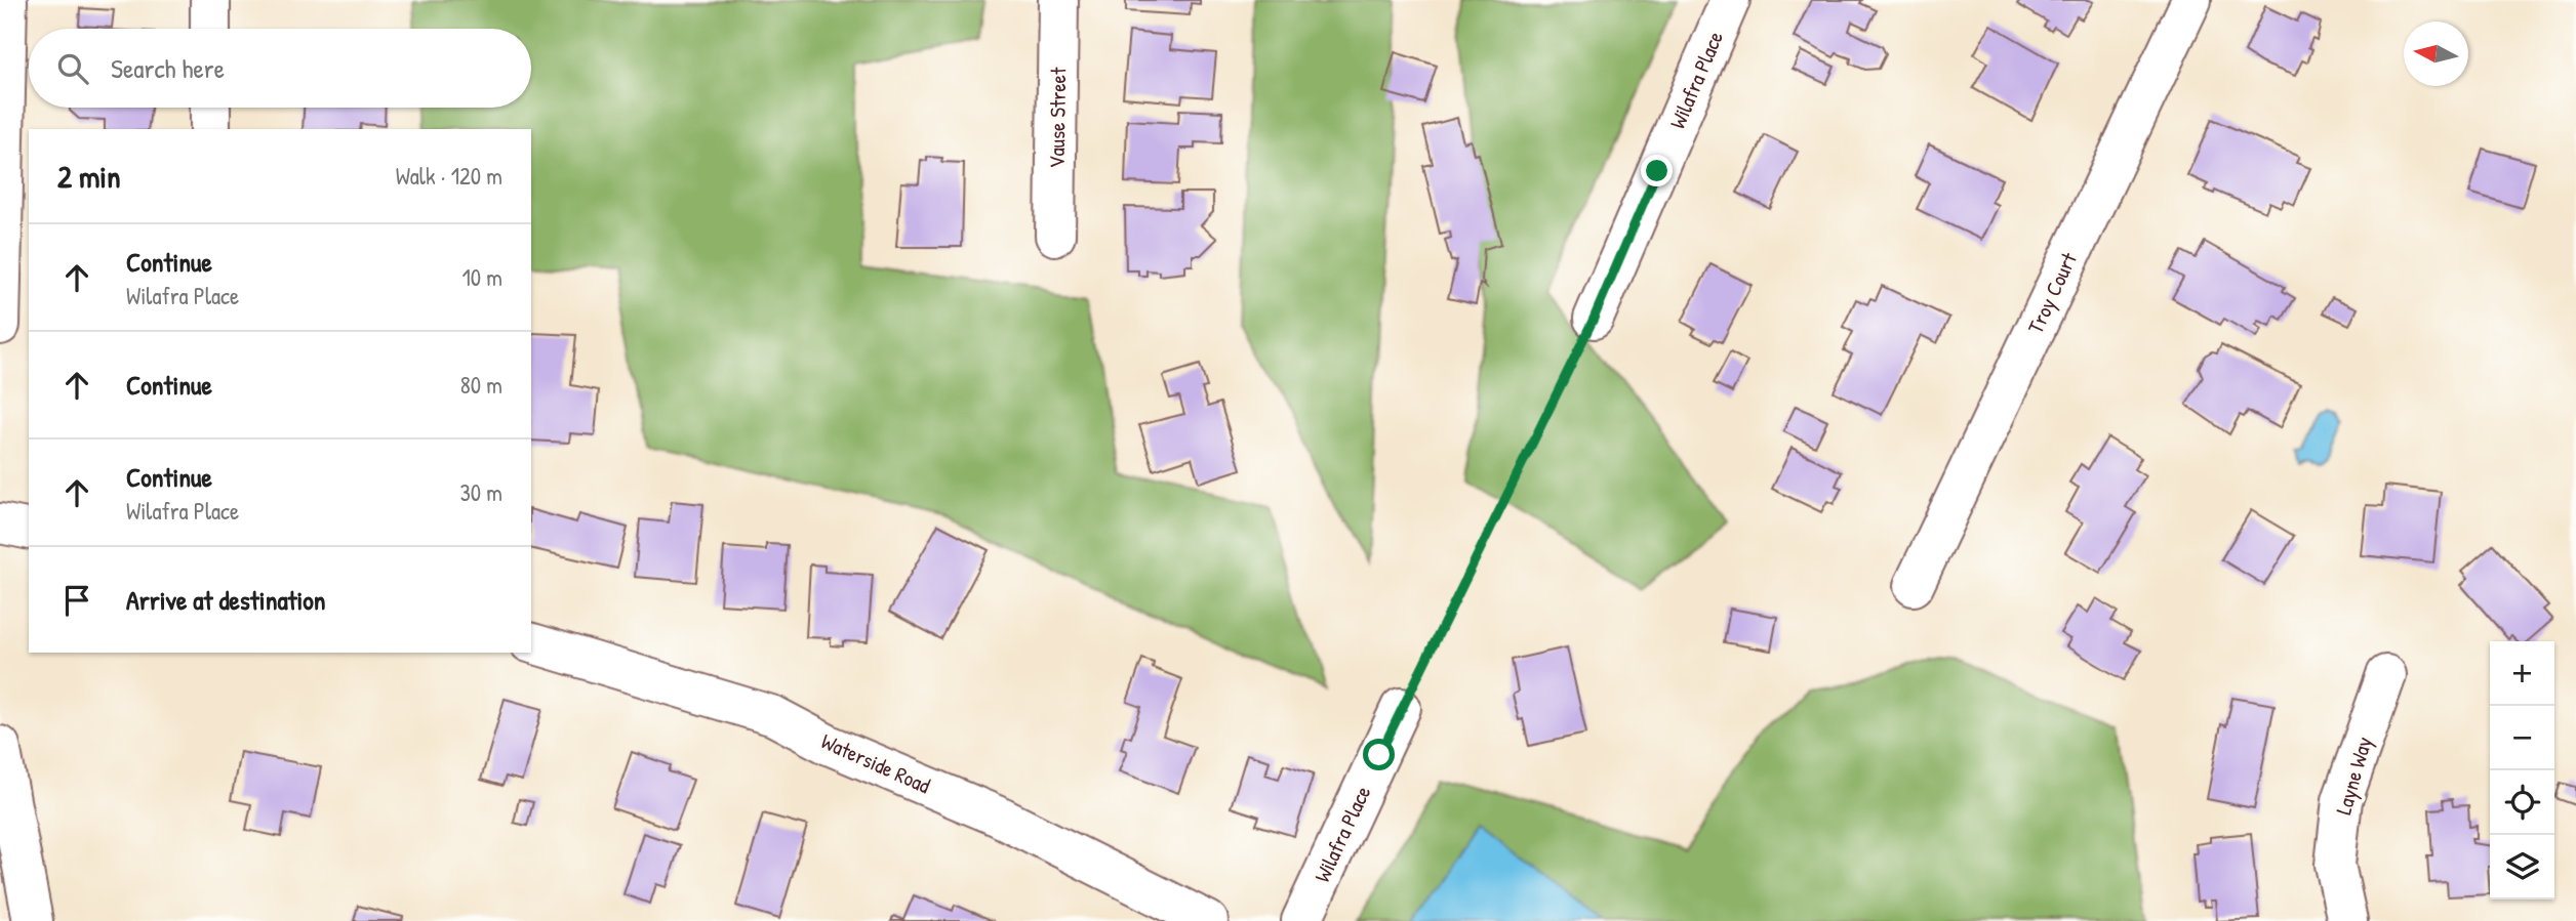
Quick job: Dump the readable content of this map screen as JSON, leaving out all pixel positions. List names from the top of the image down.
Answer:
{
  "streets": {
    "street": [
      "Wilafra Place",
      "Vause Street",
      "Troy Court",
      "Waterside Road",
      "Layne Way"
    ]
  },
  "north": "left",
  "page": {
    "search": "Search here",
    "heading": ["2 min", "Walk · 120 m"],
    "list": [
      ["Continue", "Wilafra Place", "10 m"],
      ["Continue", "80 m"],
      ["Continue", "Wilafra Place", "30 m"],
      "Arrive at destination"
    ],
    "map_buttons": ["+", "−"]
  }
}
